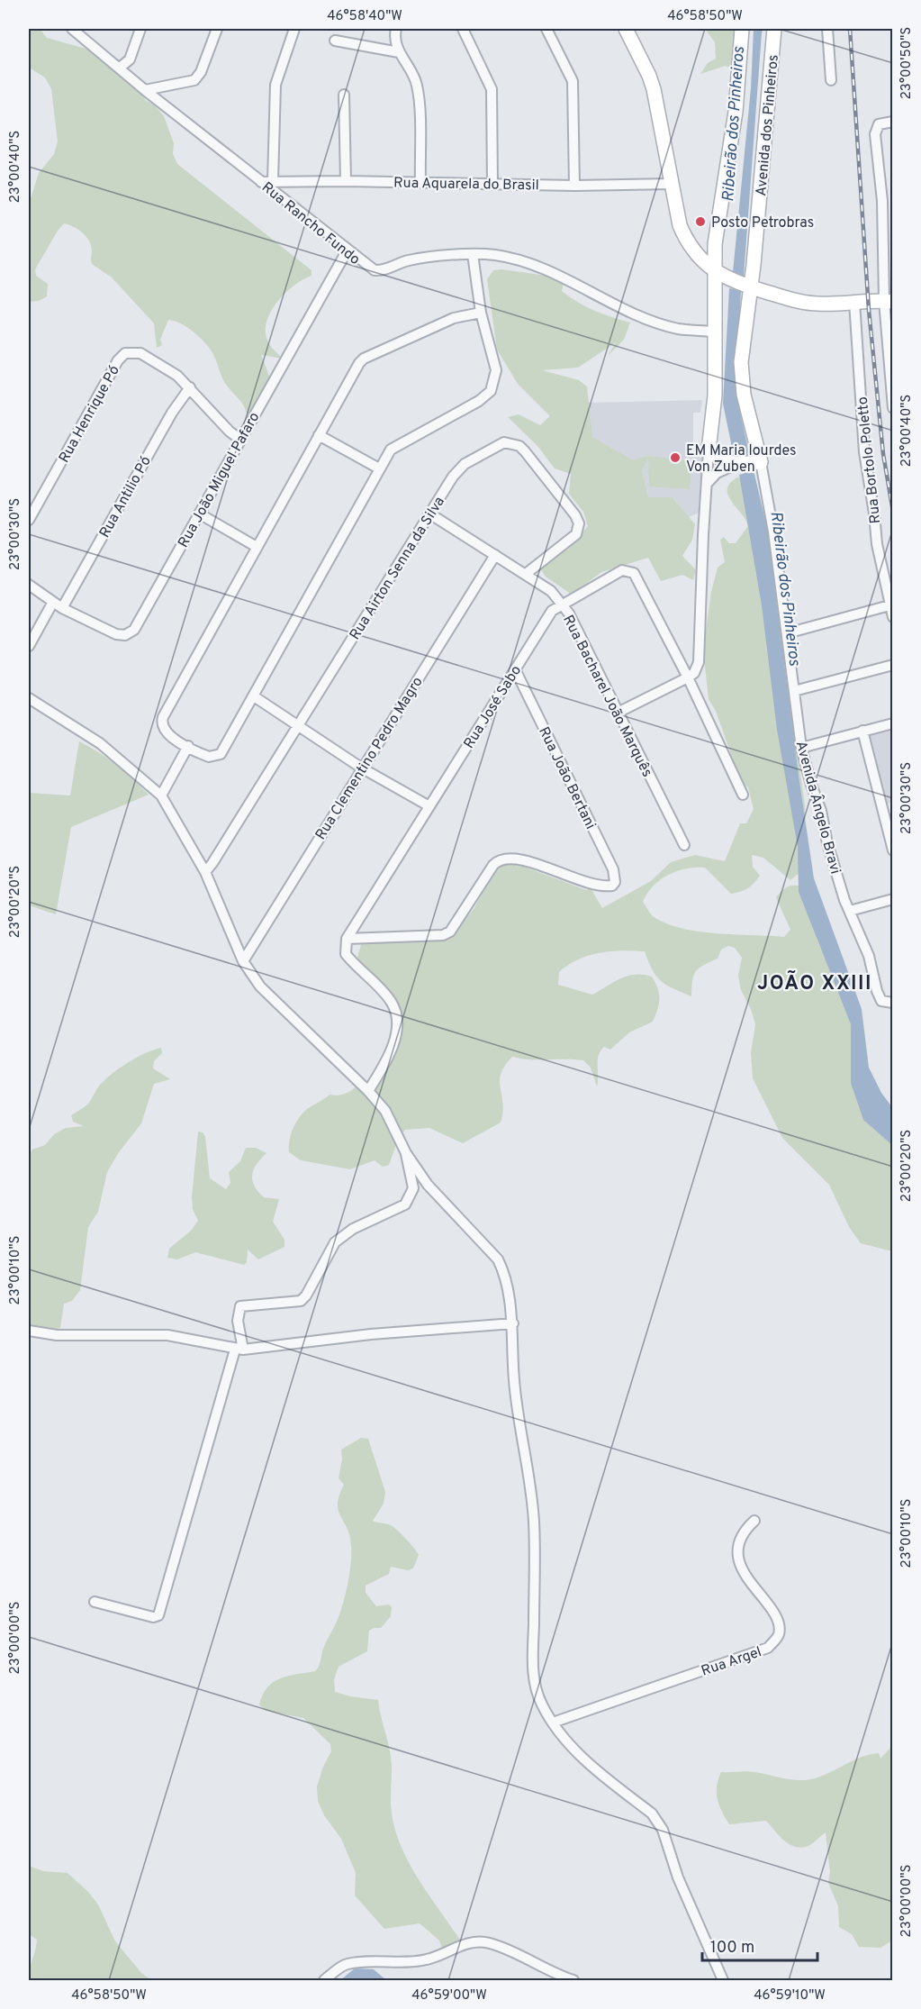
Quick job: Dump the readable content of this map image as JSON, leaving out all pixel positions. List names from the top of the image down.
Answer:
{
  "streets": {
    "street": [
      "Avenida dos Pinheiros",
      "Rua Aquarela do Brasil",
      "Rua Rancho Fundo",
      "Rua Henrique Pó",
      "Rua Bortolo Poletto",
      "Rua João Miguel Pafaro",
      "Rua Antilio Pó",
      "Rua Airton Senna da Silva",
      "Rua Bacharel João Marquês",
      "Rua José Sabo",
      "Rua Clementino Pedro Magro",
      "Rua João Bertani",
      "Avenida Ângelo Bravi",
      "Rua Argel"
    ]
  },
  "crossings": [
    ["Avenida dos Pinheiros", "Avenida Ângelo Bravi"],
    ["Rua Aquarela do Brasil", "Rua Rancho Fundo"],
    ["Rua Rancho Fundo", "Rua João Miguel Pafaro"],
    ["Rua Henrique Pó", "Rua João Miguel Pafaro"],
    ["Rua Henrique Pó", "Rua Antilio Pó"],
    ["Rua João Miguel Pafaro", "Rua Antilio Pó"],
    ["Rua Airton Senna da Silva", "Rua Bacharel João Marquês"],
    ["Rua Bacharel João Marquês", "Rua José Sabo"],
    ["Rua Bacharel João Marquês", "Rua Clementino Pedro Magro"],
    ["Rua José Sabo", "Rua João Bertani"]
  ],
  "districts": ["JOÃO XXIII"],
  "water": ["Ribeirão dos Pinheiros"],
  "places": ["Posto Petrobras", "EM Maria lourdes Von Zuben"],
  "scale_bar": "100 m",
  "coordinates": [
    "46°58'40\"W",
    "46°58'50\"W",
    "23°00'50\"S",
    "23°00'40\"S",
    "23°00'30\"S",
    "23°00'20\"S",
    "23°00'10\"S",
    "23°00'00\"S",
    "46°59'00\"W",
    "46°59'10\"W"
  ]
}
